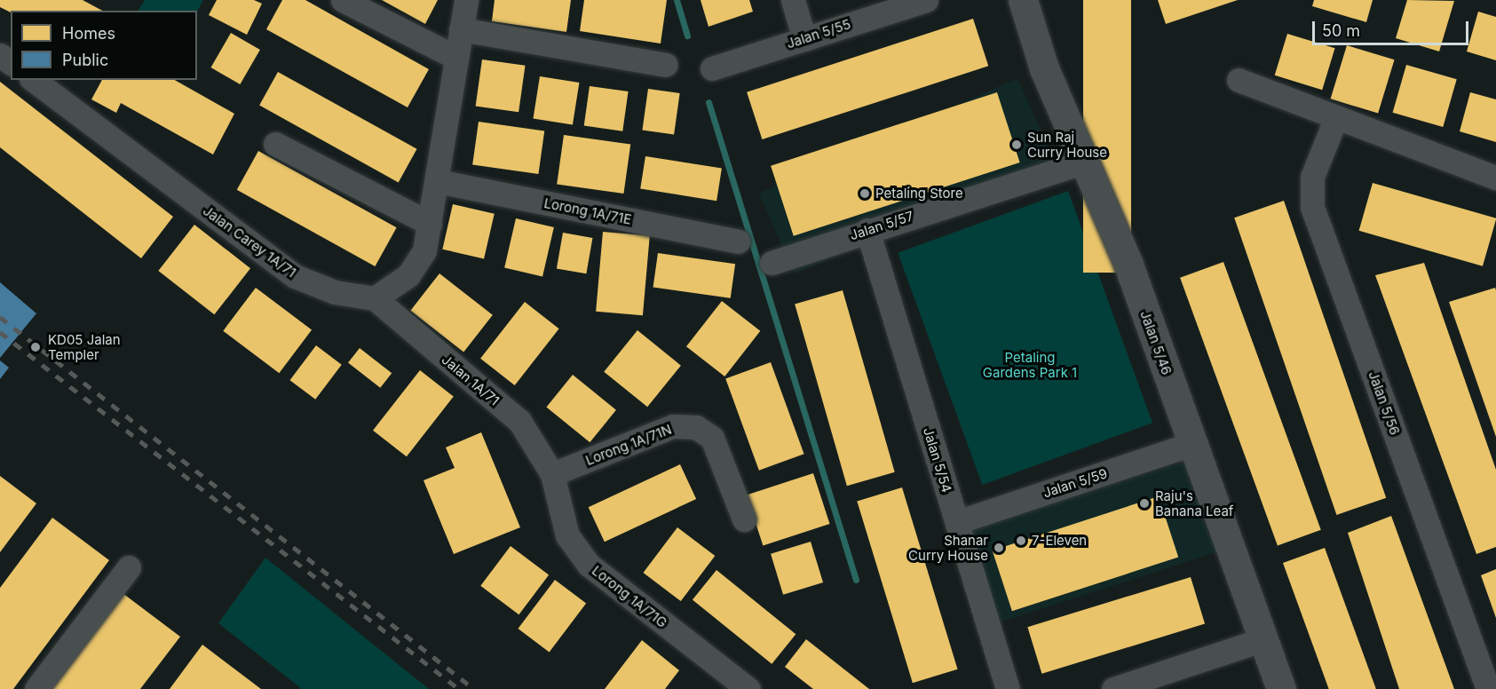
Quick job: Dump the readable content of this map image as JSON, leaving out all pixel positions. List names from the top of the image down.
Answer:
{
  "streets": {
    "street": [
      "Jalan 5/55",
      "Lorong 1A/71E",
      "Jalan 5/57",
      "Jalan Carey 1A/71",
      "Jalan 5/46",
      "Jalan 1A/71",
      "Jalan 5/56",
      "Lorong 1A/71N",
      "Jalan 5/54",
      "Jalan 5/59",
      "Lorong 1A/71G"
    ]
  },
  "crossings": [
    ["Jalan 5/57", "Jalan 5/46"],
    ["Jalan 5/57", "Jalan 5/54"],
    ["Jalan Carey 1A/71", "Jalan 1A/71"],
    ["Jalan 5/46", "Jalan 5/59"],
    ["Jalan 1A/71", "Lorong 1A/71N"],
    ["Jalan 1A/71", "Lorong 1A/71G"],
    ["Lorong 1A/71N", "Lorong 1A/71G"],
    ["Jalan 5/54", "Jalan 5/59"]
  ],
  "parks": ["Petaling Gardens Park 1"],
  "places": [
    "Sun Raj Curry House",
    "Petaling Store",
    "KD05 Jalan Templer",
    "Raju's Banana Leaf",
    "7-Eleven",
    "Shanar Curry House"
  ],
  "legend": ["Homes", "Public"],
  "scale_bar": "50 m"
}
